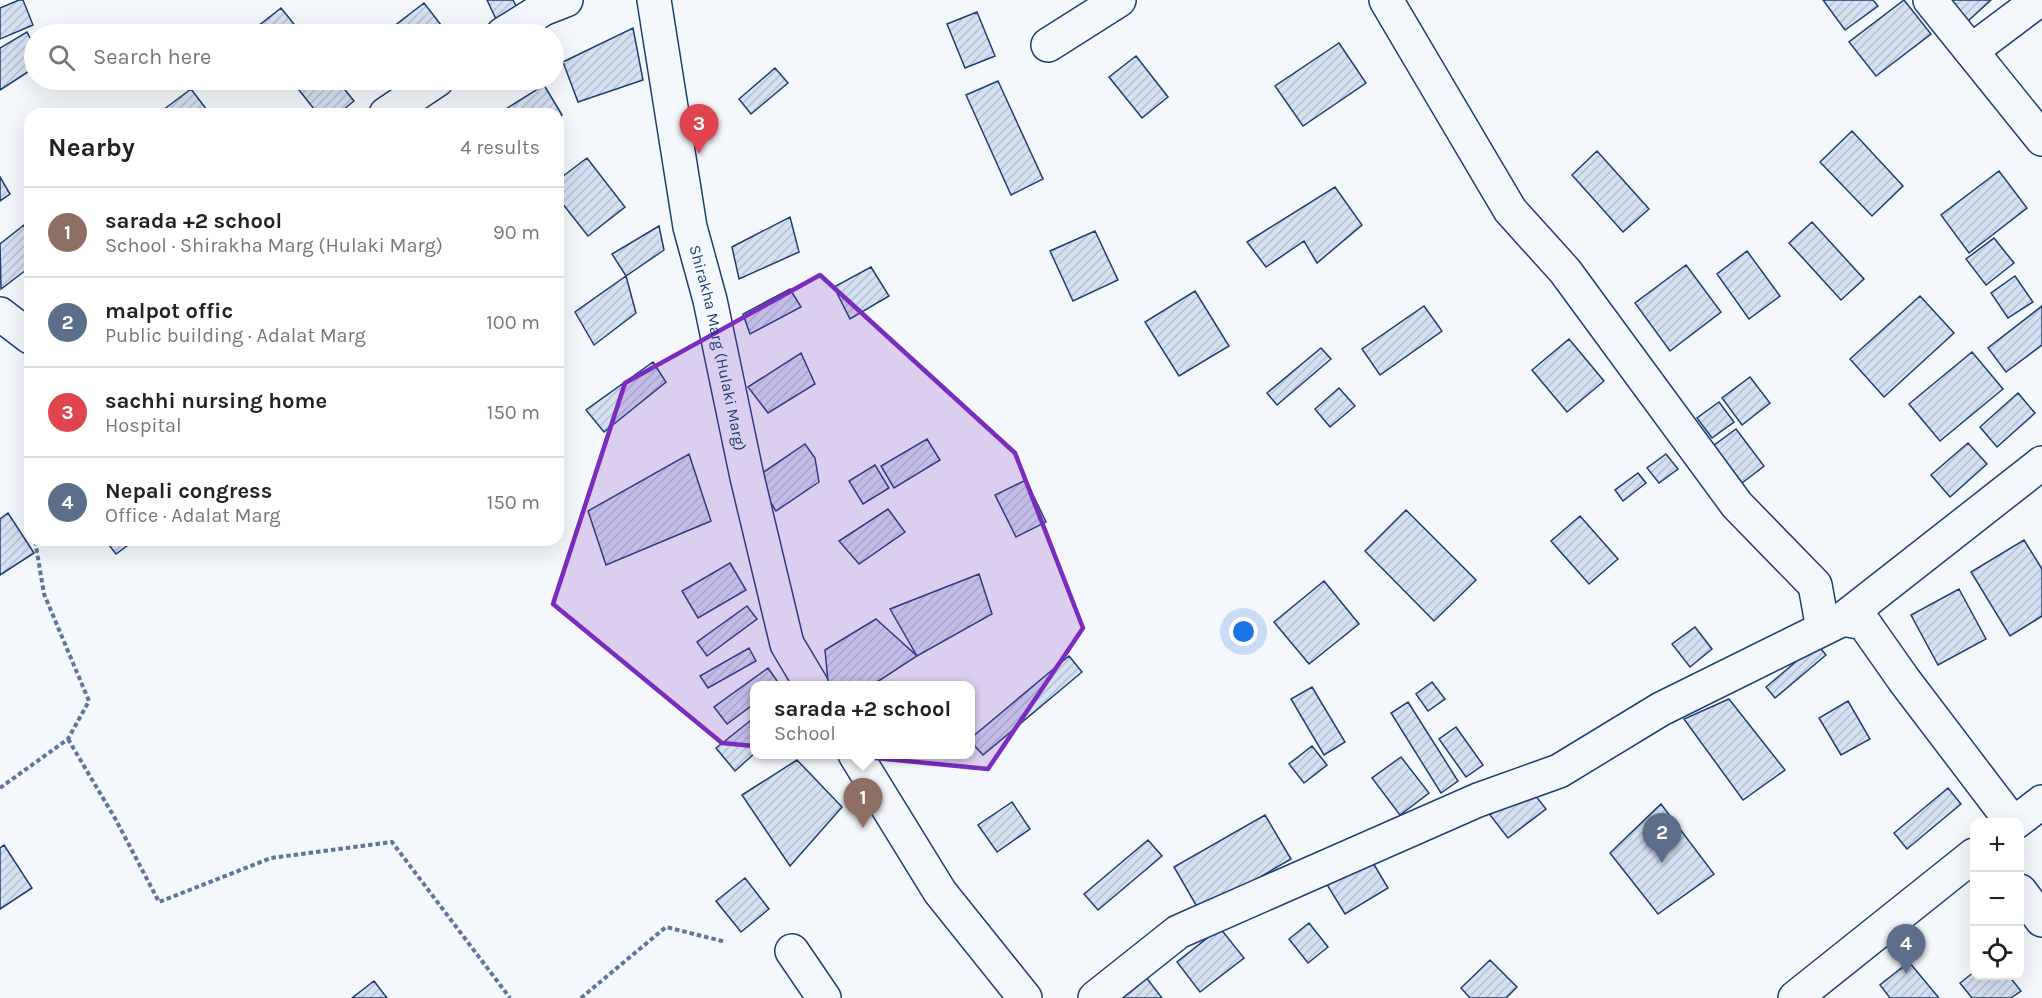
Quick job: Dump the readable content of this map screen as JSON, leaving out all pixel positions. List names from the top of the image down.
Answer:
{
  "streets": {
    "street": ["Shirakha Marg (Hulaki Marg)"]
  },
  "page": {
    "search": "Search here",
    "pins": [
      "3",
      "1",
      "2",
      "4"
    ],
    "heading": ["Nearby", "4 results"],
    "list": [
      {
        "mark": "1",
        "name": "sarada +2 school",
        "note": "School · Shirakha Marg (Hulaki Marg)",
        "value": "90 m"
      },
      {
        "mark": "2",
        "name": "malpot offic",
        "note": "Public building · Adalat Marg",
        "value": "100 m"
      },
      {
        "mark": "3",
        "name": "sachhi nursing home",
        "note": "Hospital",
        "value": "150 m"
      },
      {
        "mark": "4",
        "name": "Nepali congress",
        "note": "Office · Adalat Marg",
        "value": "150 m"
      }
    ],
    "popup": ["sarada +2 school", "School"],
    "map_buttons": ["+", "−"]
  }
}
